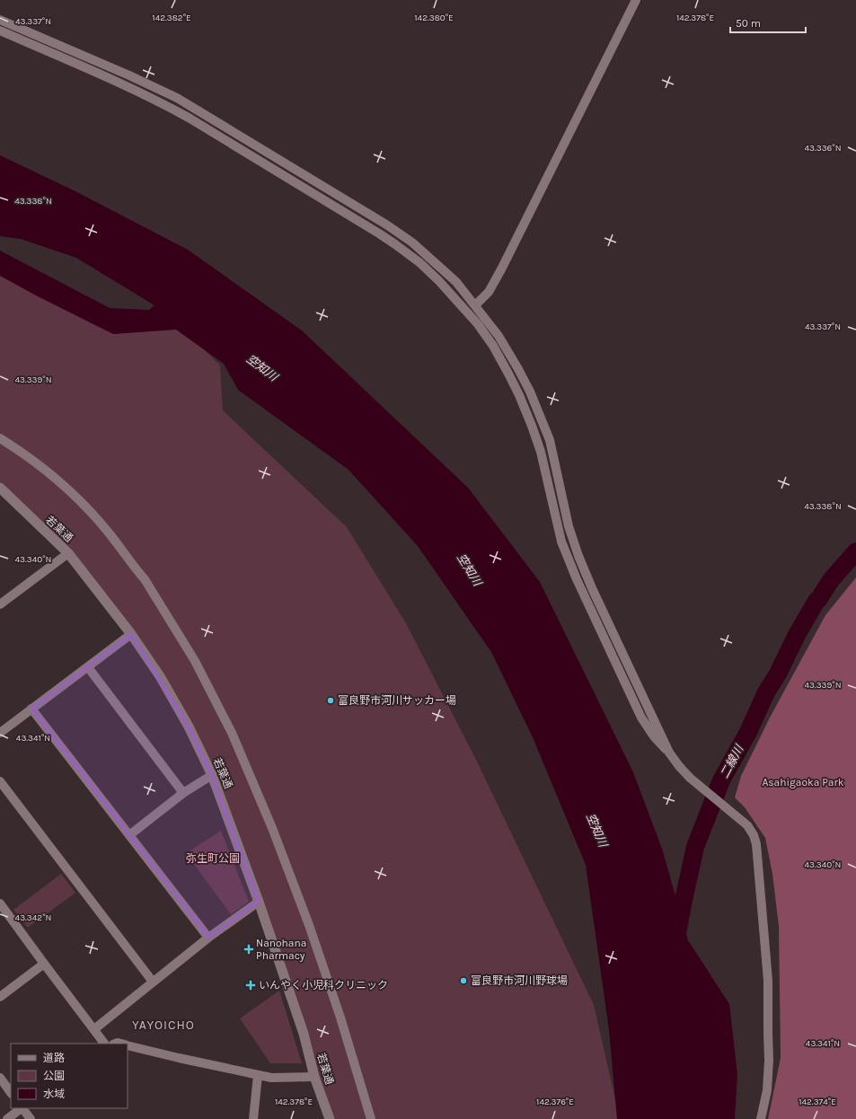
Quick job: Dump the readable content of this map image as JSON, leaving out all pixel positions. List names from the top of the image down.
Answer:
{
  "streets": {
    "street": ["若葉通"]
  },
  "districts": ["YAYOICHO"],
  "water": ["空知川", "二線川"],
  "parks": ["Asahigaoka Park", "弥生町公園"],
  "places": {
    "other": ["富良野市河川サッカー場", "富良野市河川野球場"],
    "health": ["Nanohana Pharmacy", "いんやく小児科クリニック"]
  },
  "legend": ["道路", "公園", "水域"],
  "scale_bar": "50 m",
  "coordinates": [
    "142.382°E",
    "142.380°E",
    "142.378°E",
    "43.337°N",
    "43.336°N",
    "43.338°N",
    "43.339°N",
    "43.340°N",
    "43.341°N",
    "43.342°N",
    "142.376°E",
    "142.374°E"
  ]
}
